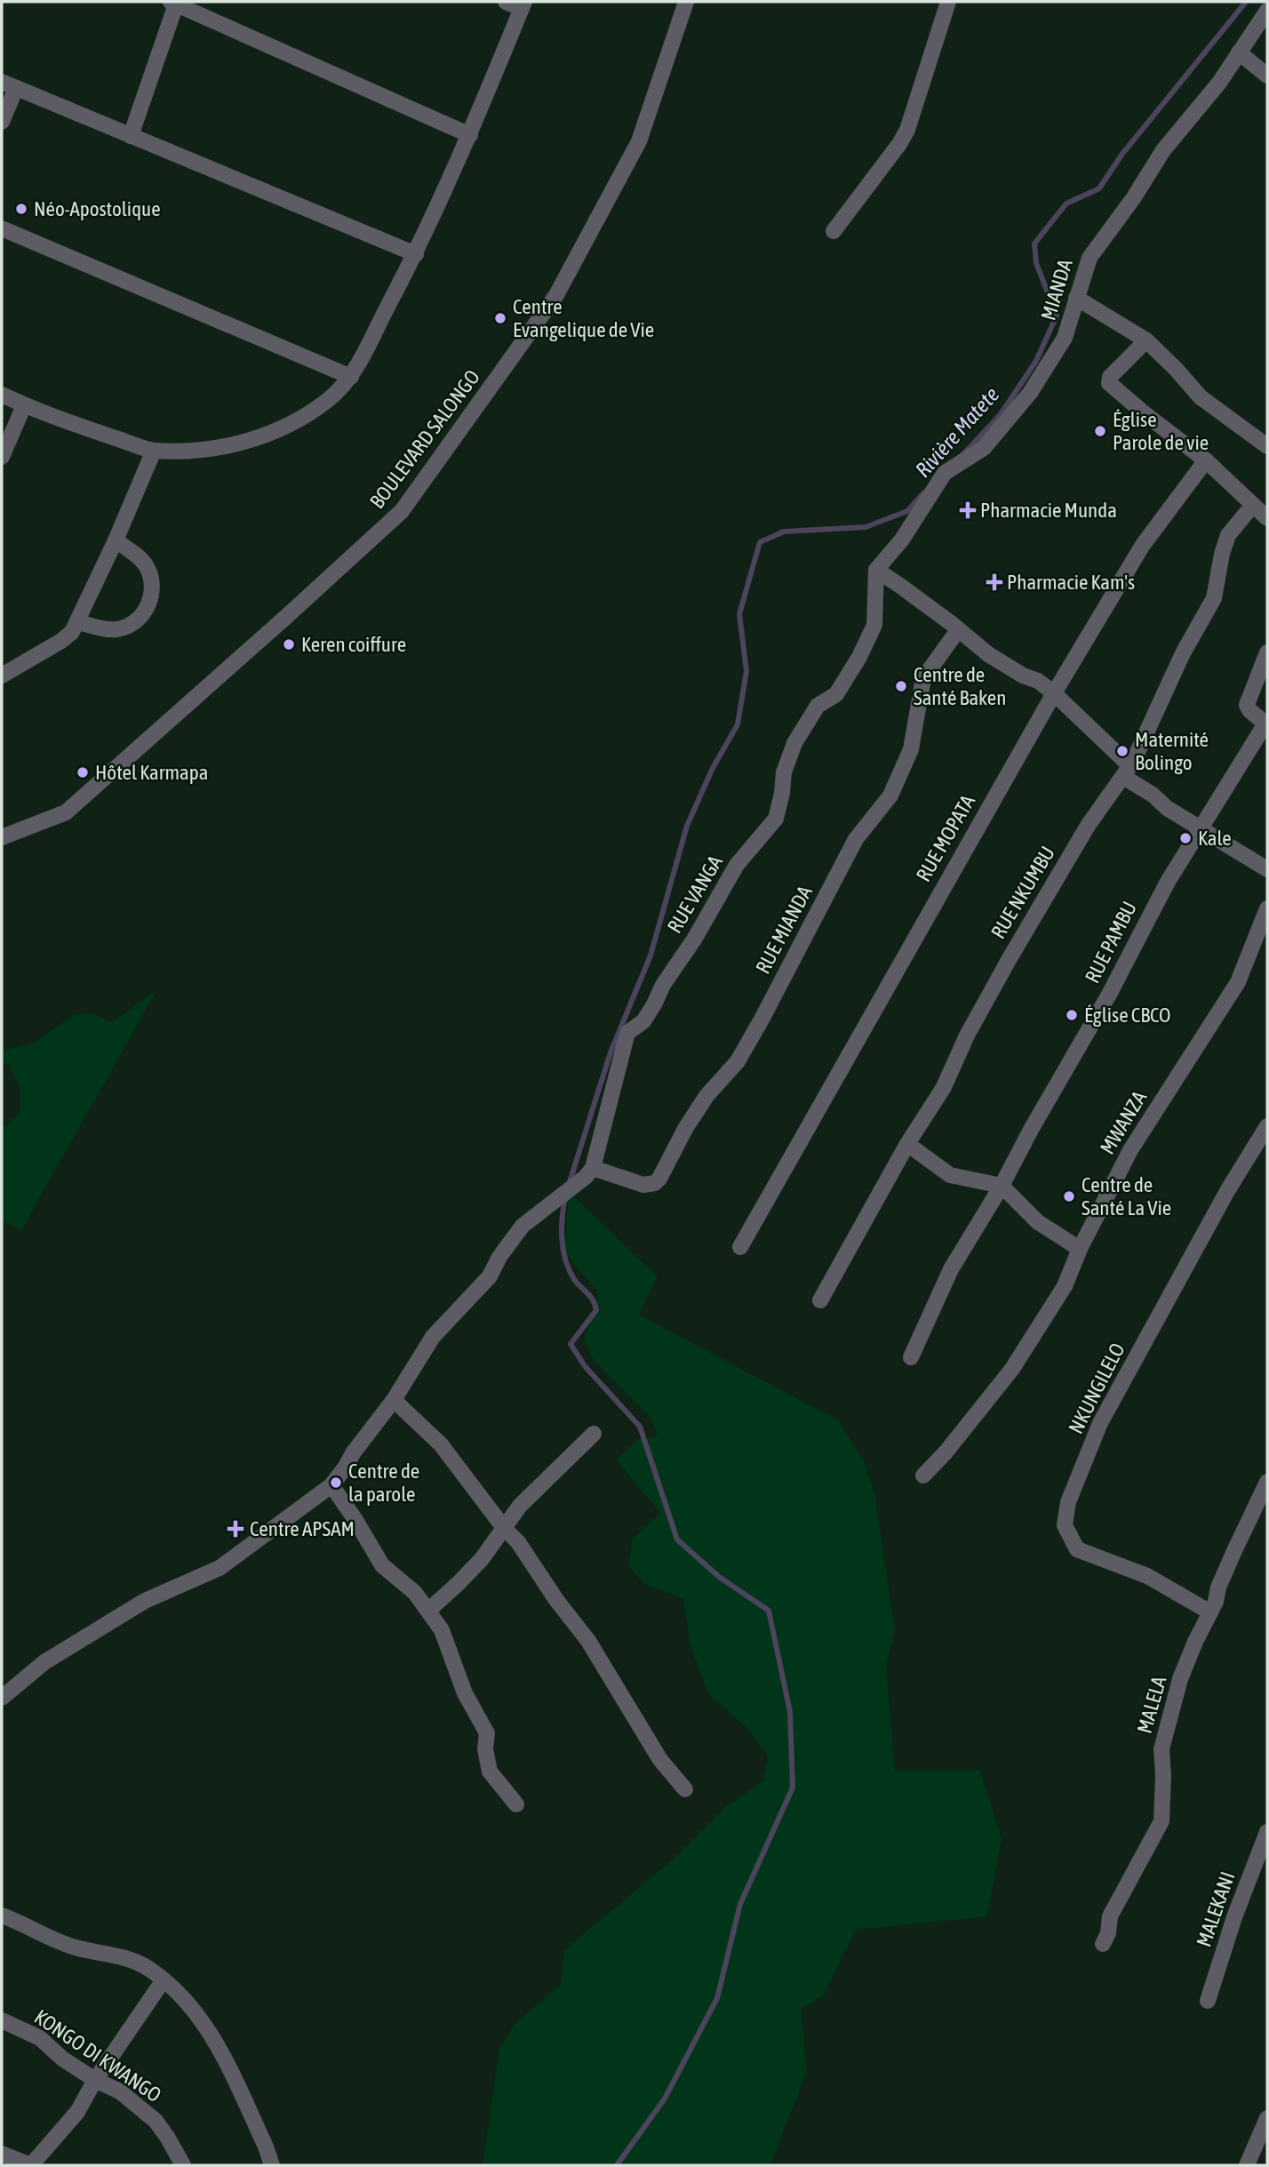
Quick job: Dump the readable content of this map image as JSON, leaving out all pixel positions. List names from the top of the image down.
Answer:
{
  "streets": {
    "street": [
      "MIANDA",
      "BOULEVARD SALONGO",
      "RUE MOPATA",
      "RUE NKUMBU",
      "RUE VANGA",
      "RUE MIANDA",
      "RUE PAMBU",
      "MWANZA",
      "NKUNGILELO",
      "MALELA",
      "MALEKANI",
      "KONGO DI KWANGO"
    ]
  },
  "crossings": [
    ["MIANDA", "RUE VANGA"],
    ["RUE VANGA", "RUE MIANDA"],
    ["NKUNGILELO", "MALELA"]
  ],
  "water": ["Rivière Matete"],
  "places": {
    "other": [
      "Néo-Apostolique",
      "Centre Evangelique de Vie",
      "Église Parole de vie",
      "Keren coiffure",
      "Centre de Santé Baken",
      "Maternité Bolingo",
      "Hôtel Karmapa",
      "Kale",
      "Église CBCO",
      "Centre de Santé La Vie",
      "Centre de la parole"
    ],
    "health": ["Pharmacie Munda", "Pharmacie Kam's", "Centre APSAM"]
  }
}
